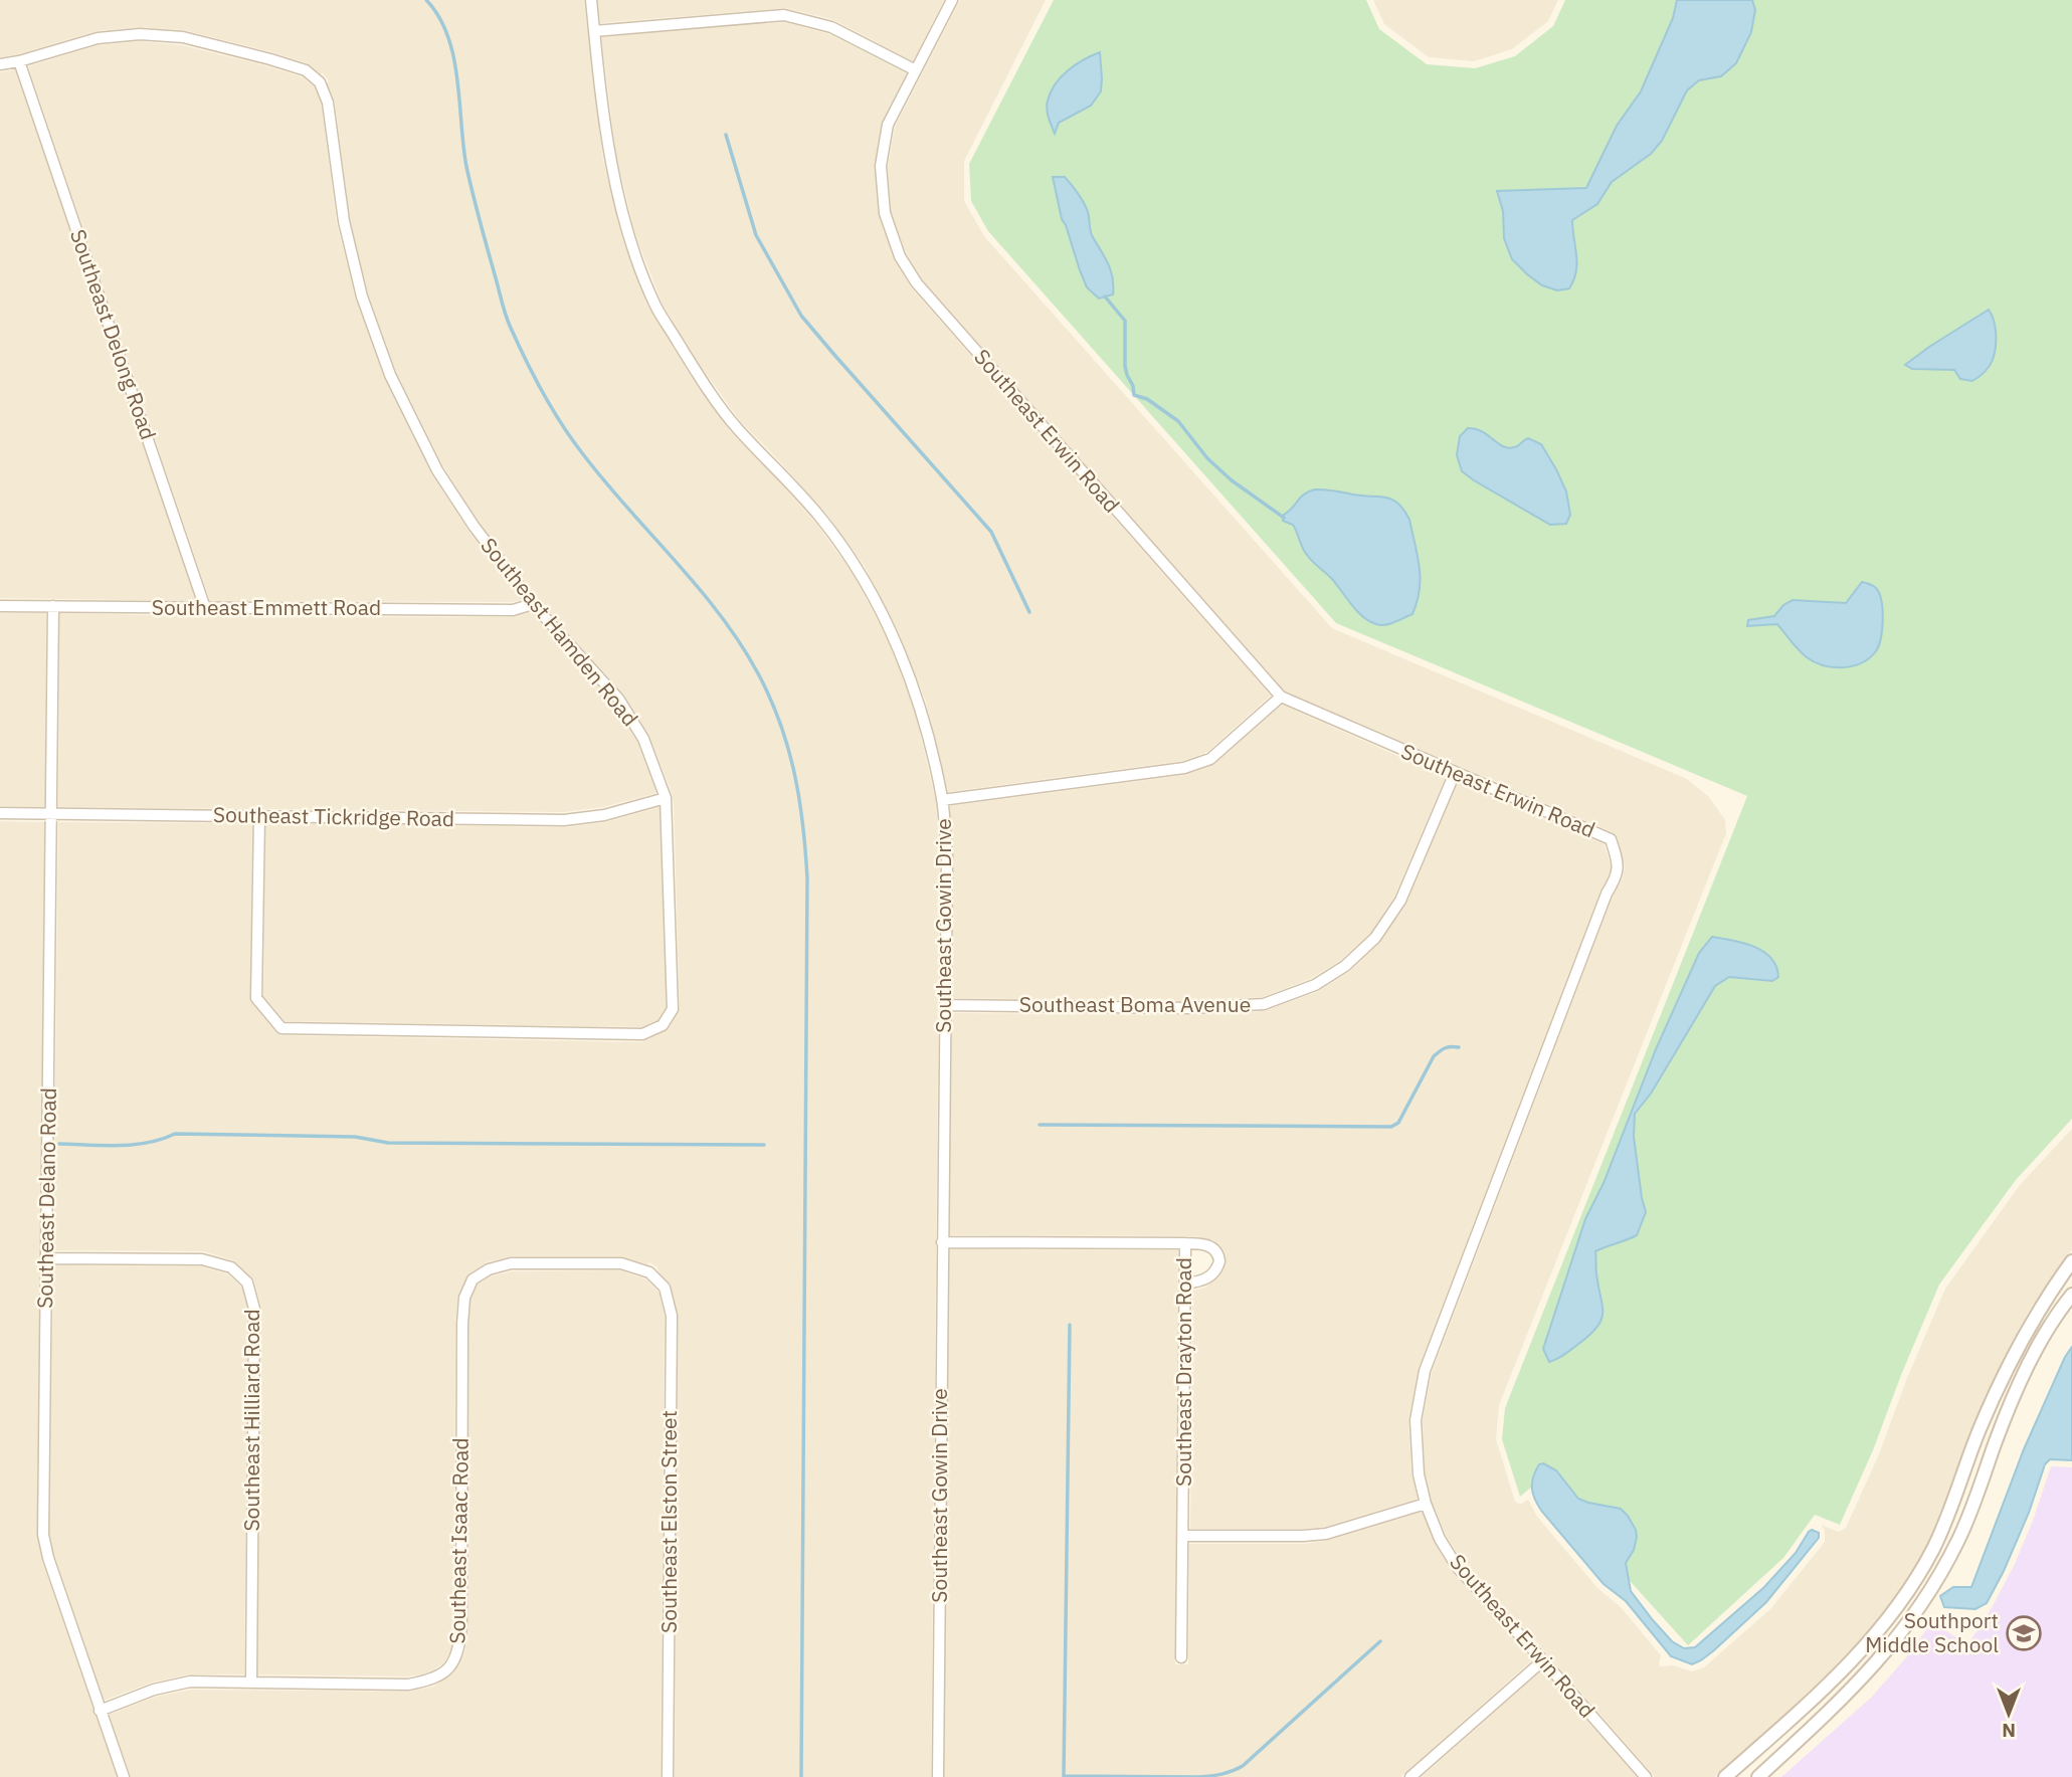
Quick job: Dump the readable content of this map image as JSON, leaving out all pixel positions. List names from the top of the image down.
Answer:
{
  "streets": {
    "street": [
      "Southeast Delong Road",
      "Southeast Erwin Road",
      "Southeast Emmett Road",
      "Southeast Hamden Road",
      "Southeast Tickridge Road",
      "Southeast Gowin Drive",
      "Southeast Boma Avenue",
      "Southeast Delano Road",
      "Southeast Drayton Road",
      "Southeast Hilliard Road",
      "Southeast Elston Street",
      "Southeast Isaac Road"
    ]
  },
  "crossings": [
    ["Southeast Delong Road", "Southeast Emmett Road"],
    ["Southeast Delong Road", "Southeast Hamden Road"],
    ["Southeast Erwin Road", "Southeast Boma Avenue"],
    ["Southeast Emmett Road", "Southeast Hamden Road"],
    ["Southeast Emmett Road", "Southeast Delano Road"],
    ["Southeast Hamden Road", "Southeast Tickridge Road"],
    ["Southeast Tickridge Road", "Southeast Delano Road"],
    ["Southeast Gowin Drive", "Southeast Boma Avenue"],
    ["Southeast Gowin Drive", "Southeast Drayton Road"],
    ["Southeast Delano Road", "Southeast Hilliard Road"],
    ["Southeast Delano Road", "Southeast Isaac Road"],
    ["Southeast Hilliard Road", "Southeast Isaac Road"],
    ["Southeast Elston Street", "Southeast Isaac Road"]
  ],
  "places": {
    "school or university": ["Southport Middle School"]
  },
  "north": "bottom"
}
